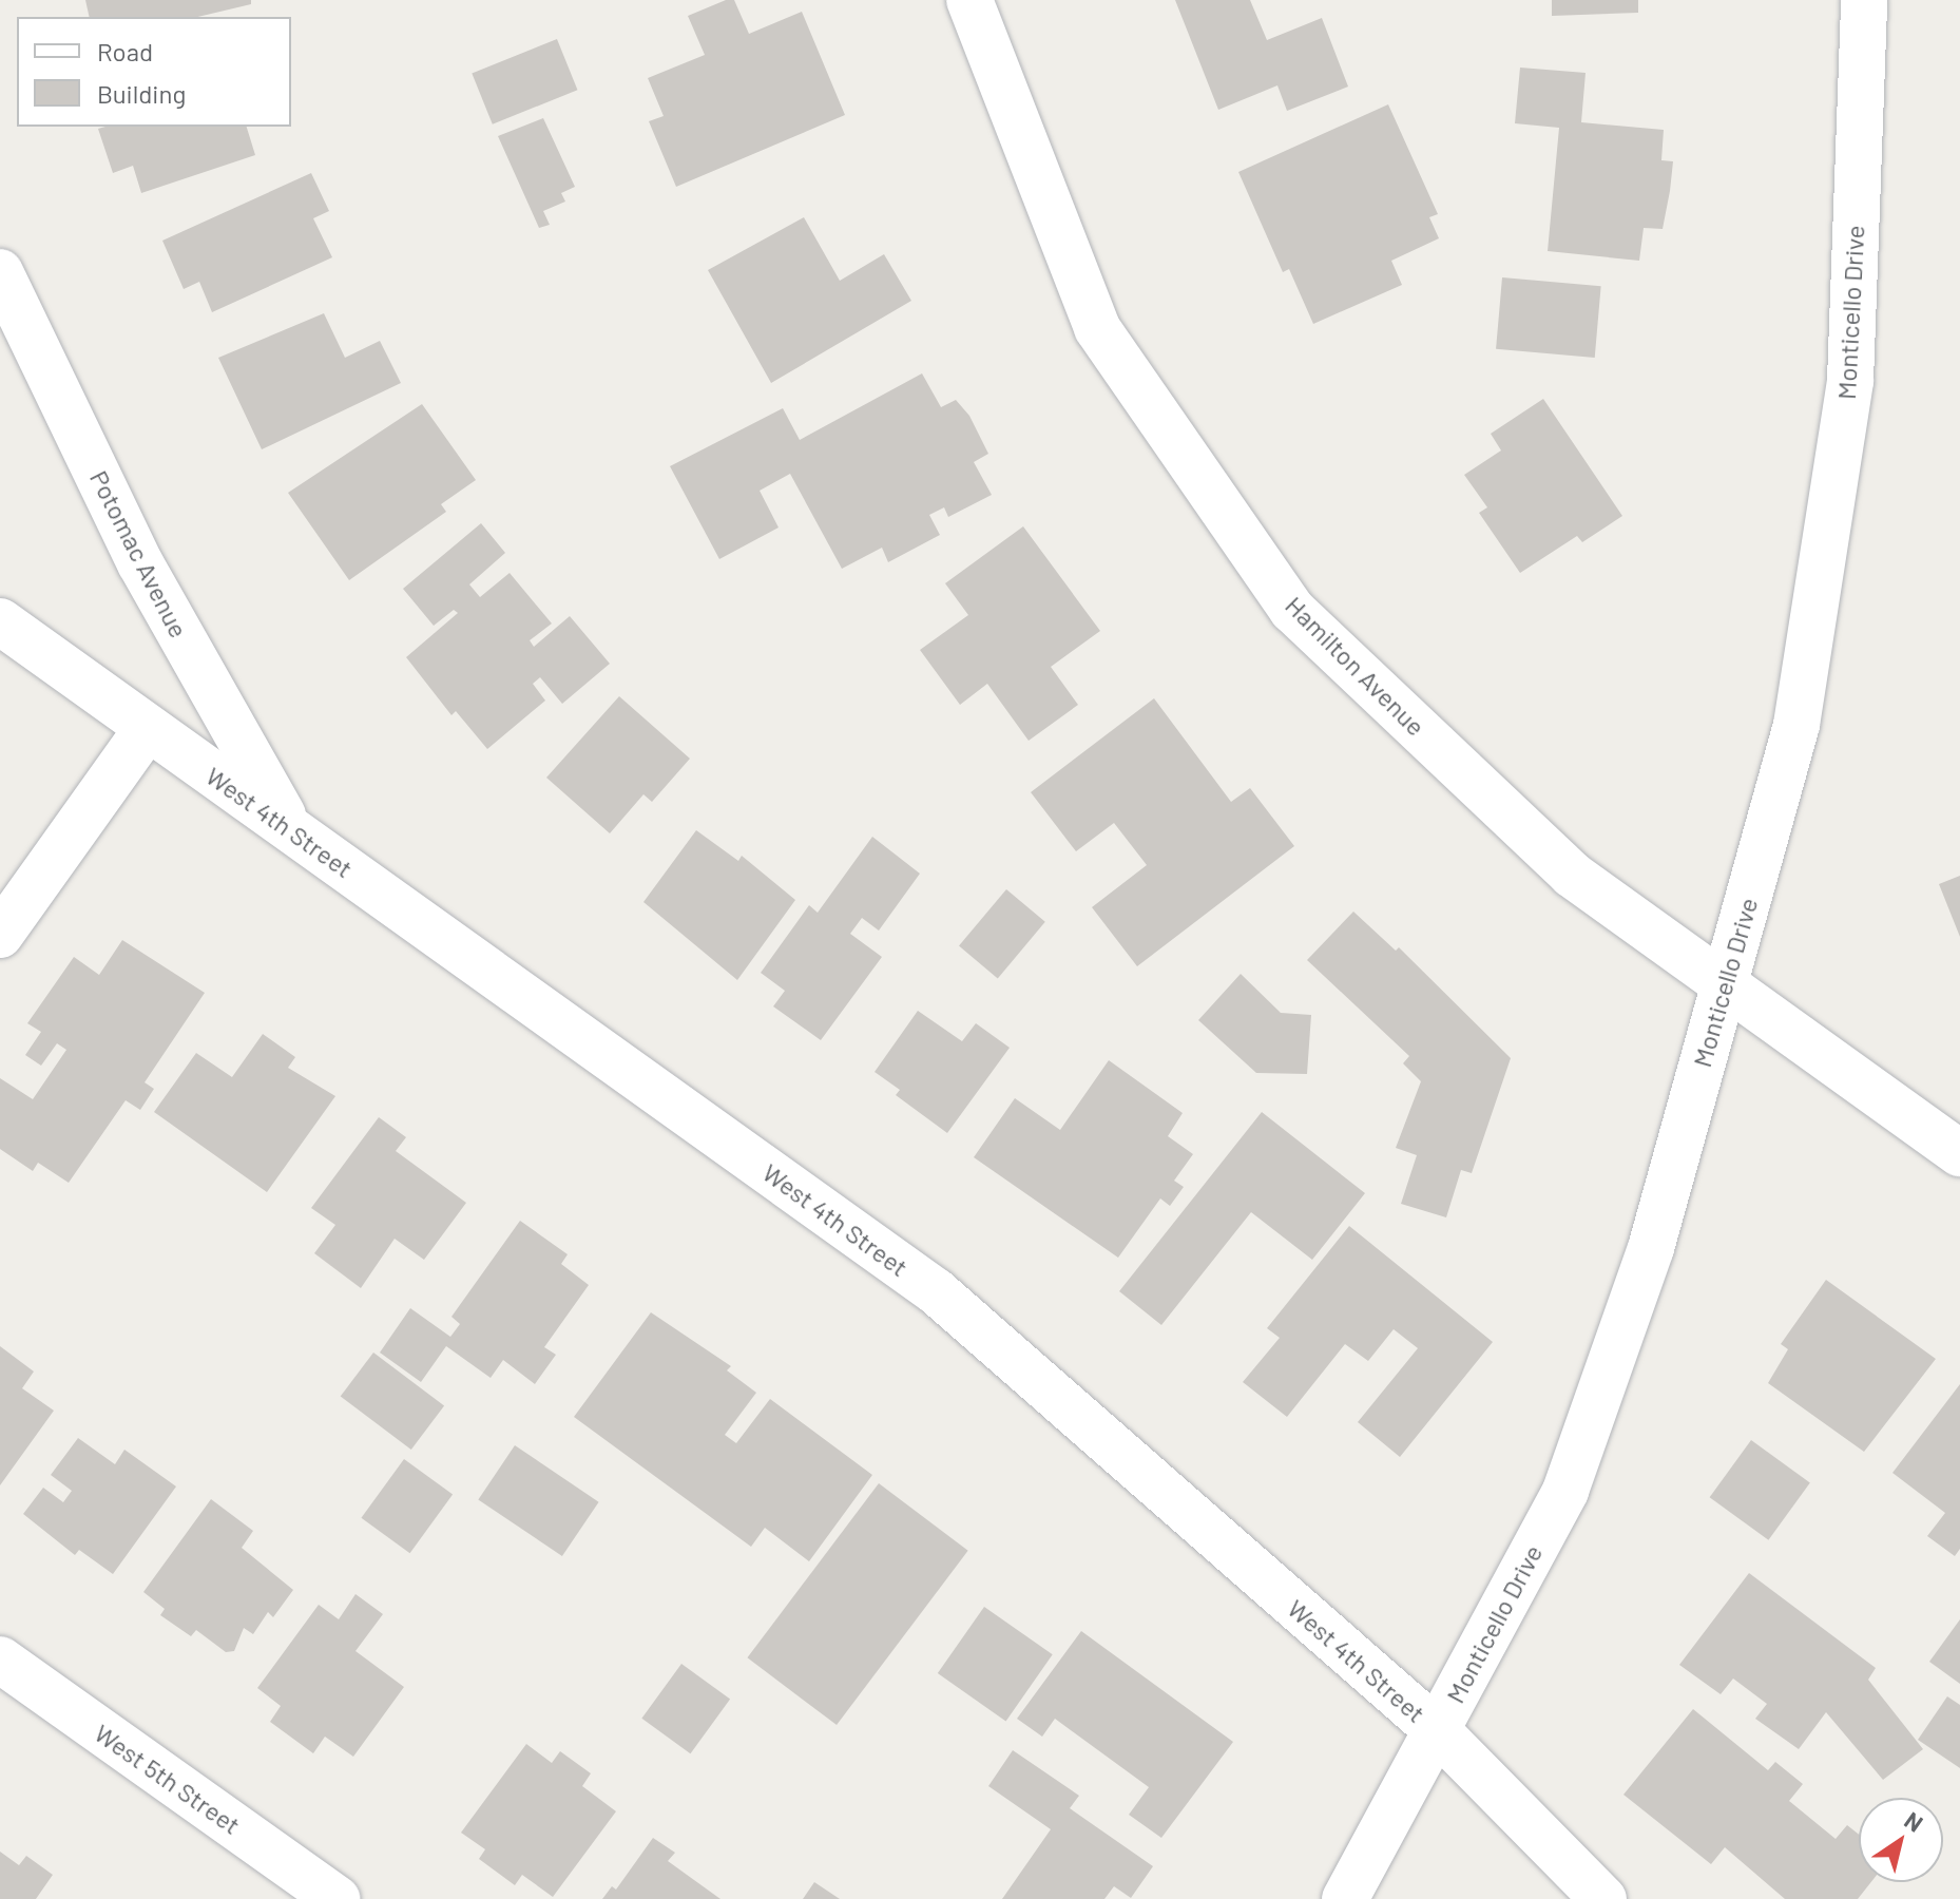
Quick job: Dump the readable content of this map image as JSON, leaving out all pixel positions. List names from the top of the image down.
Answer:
{
  "streets": {
    "street": [
      "Monticello Drive",
      "Potomac Avenue",
      "Hamilton Avenue",
      "West 4th Street",
      "West 5th Street"
    ]
  },
  "crossings": [
    ["Monticello Drive", "Hamilton Avenue"],
    ["Monticello Drive", "West 4th Street"],
    ["Potomac Avenue", "West 4th Street"]
  ],
  "legend": ["Road", "Building"],
  "north": "top right"
}
